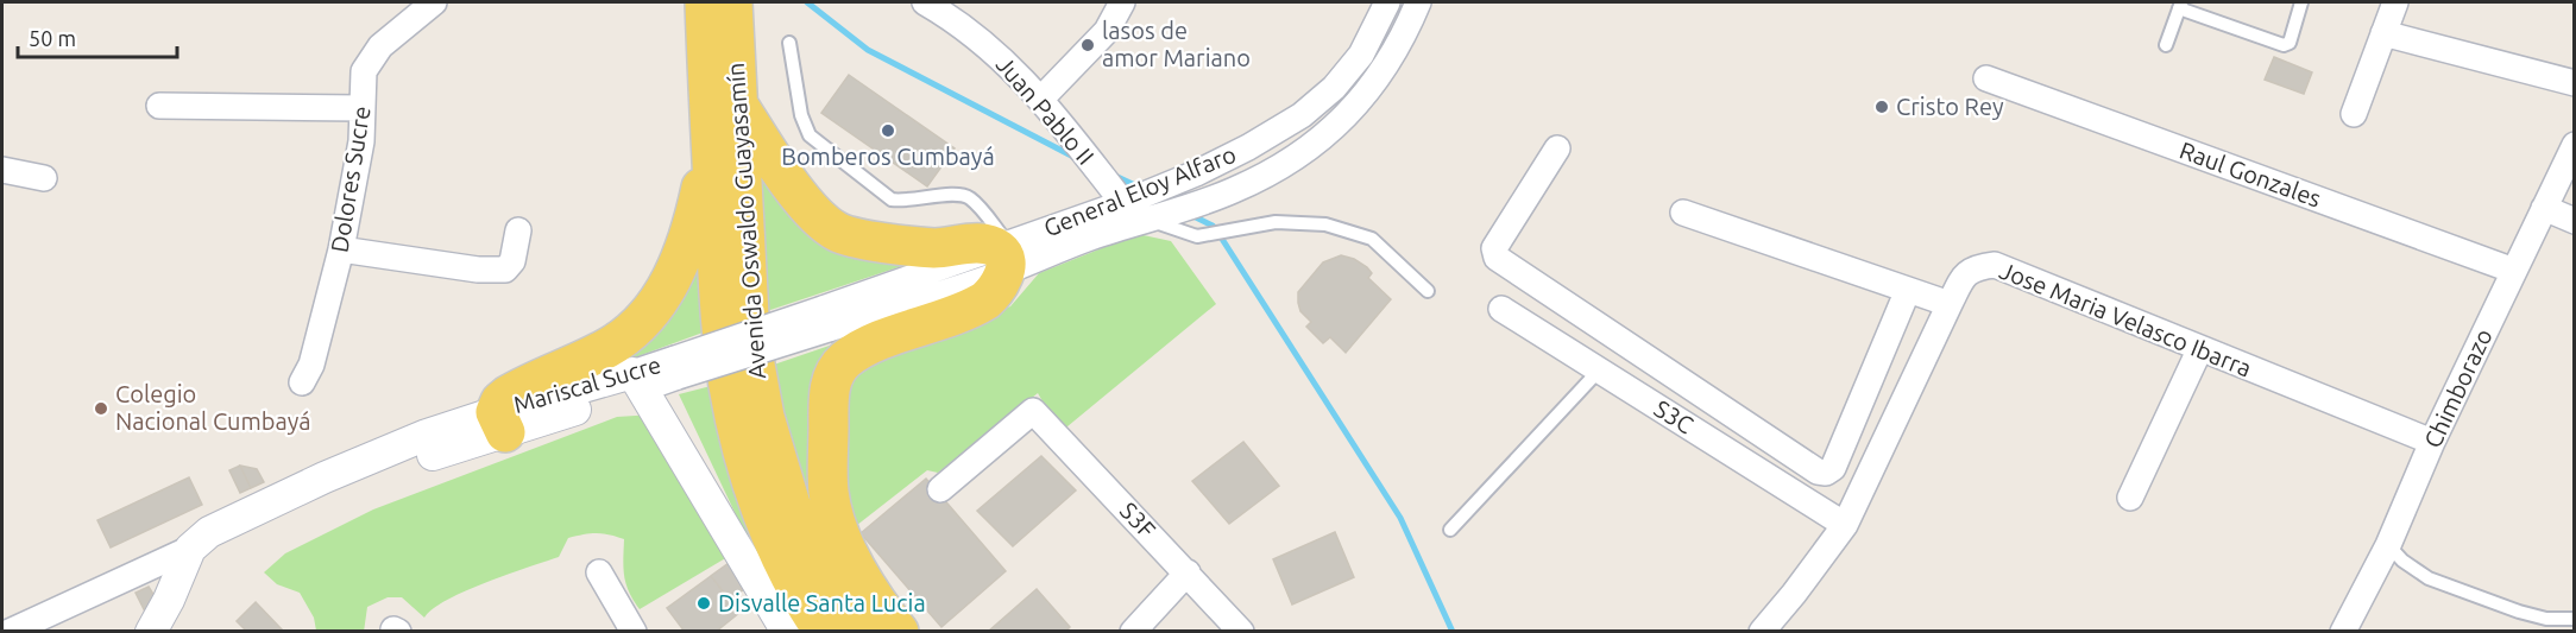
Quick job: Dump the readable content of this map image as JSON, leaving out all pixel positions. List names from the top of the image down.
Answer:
{
  "streets": {
    "main road": ["Avenida Oswaldo Guayasamín"],
    "street": [
      "Juan Pablo II",
      "Raul Gonzales",
      "Dolores Sucre",
      "General Eloy Alfaro",
      "Jose Maria Velasco Ibarra",
      "Mariscal Sucre",
      "Chimborazo",
      "S3C",
      "S3F"
    ]
  },
  "crossings": [
    ["Juan Pablo II", "General Eloy Alfaro"],
    ["Raul Gonzales", "Chimborazo"],
    ["General Eloy Alfaro", "Mariscal Sucre"],
    ["Jose Maria Velasco Ibarra", "Chimborazo"],
    ["Jose Maria Velasco Ibarra", "S3C"]
  ],
  "places": [
    "lasos de amor Mariano",
    "Cristo Rey",
    "Bomberos Cumbayá",
    "Colegio Nacional Cumbayá",
    "Disvalle Santa Lucia"
  ],
  "scale_bar": "50 m"
}
